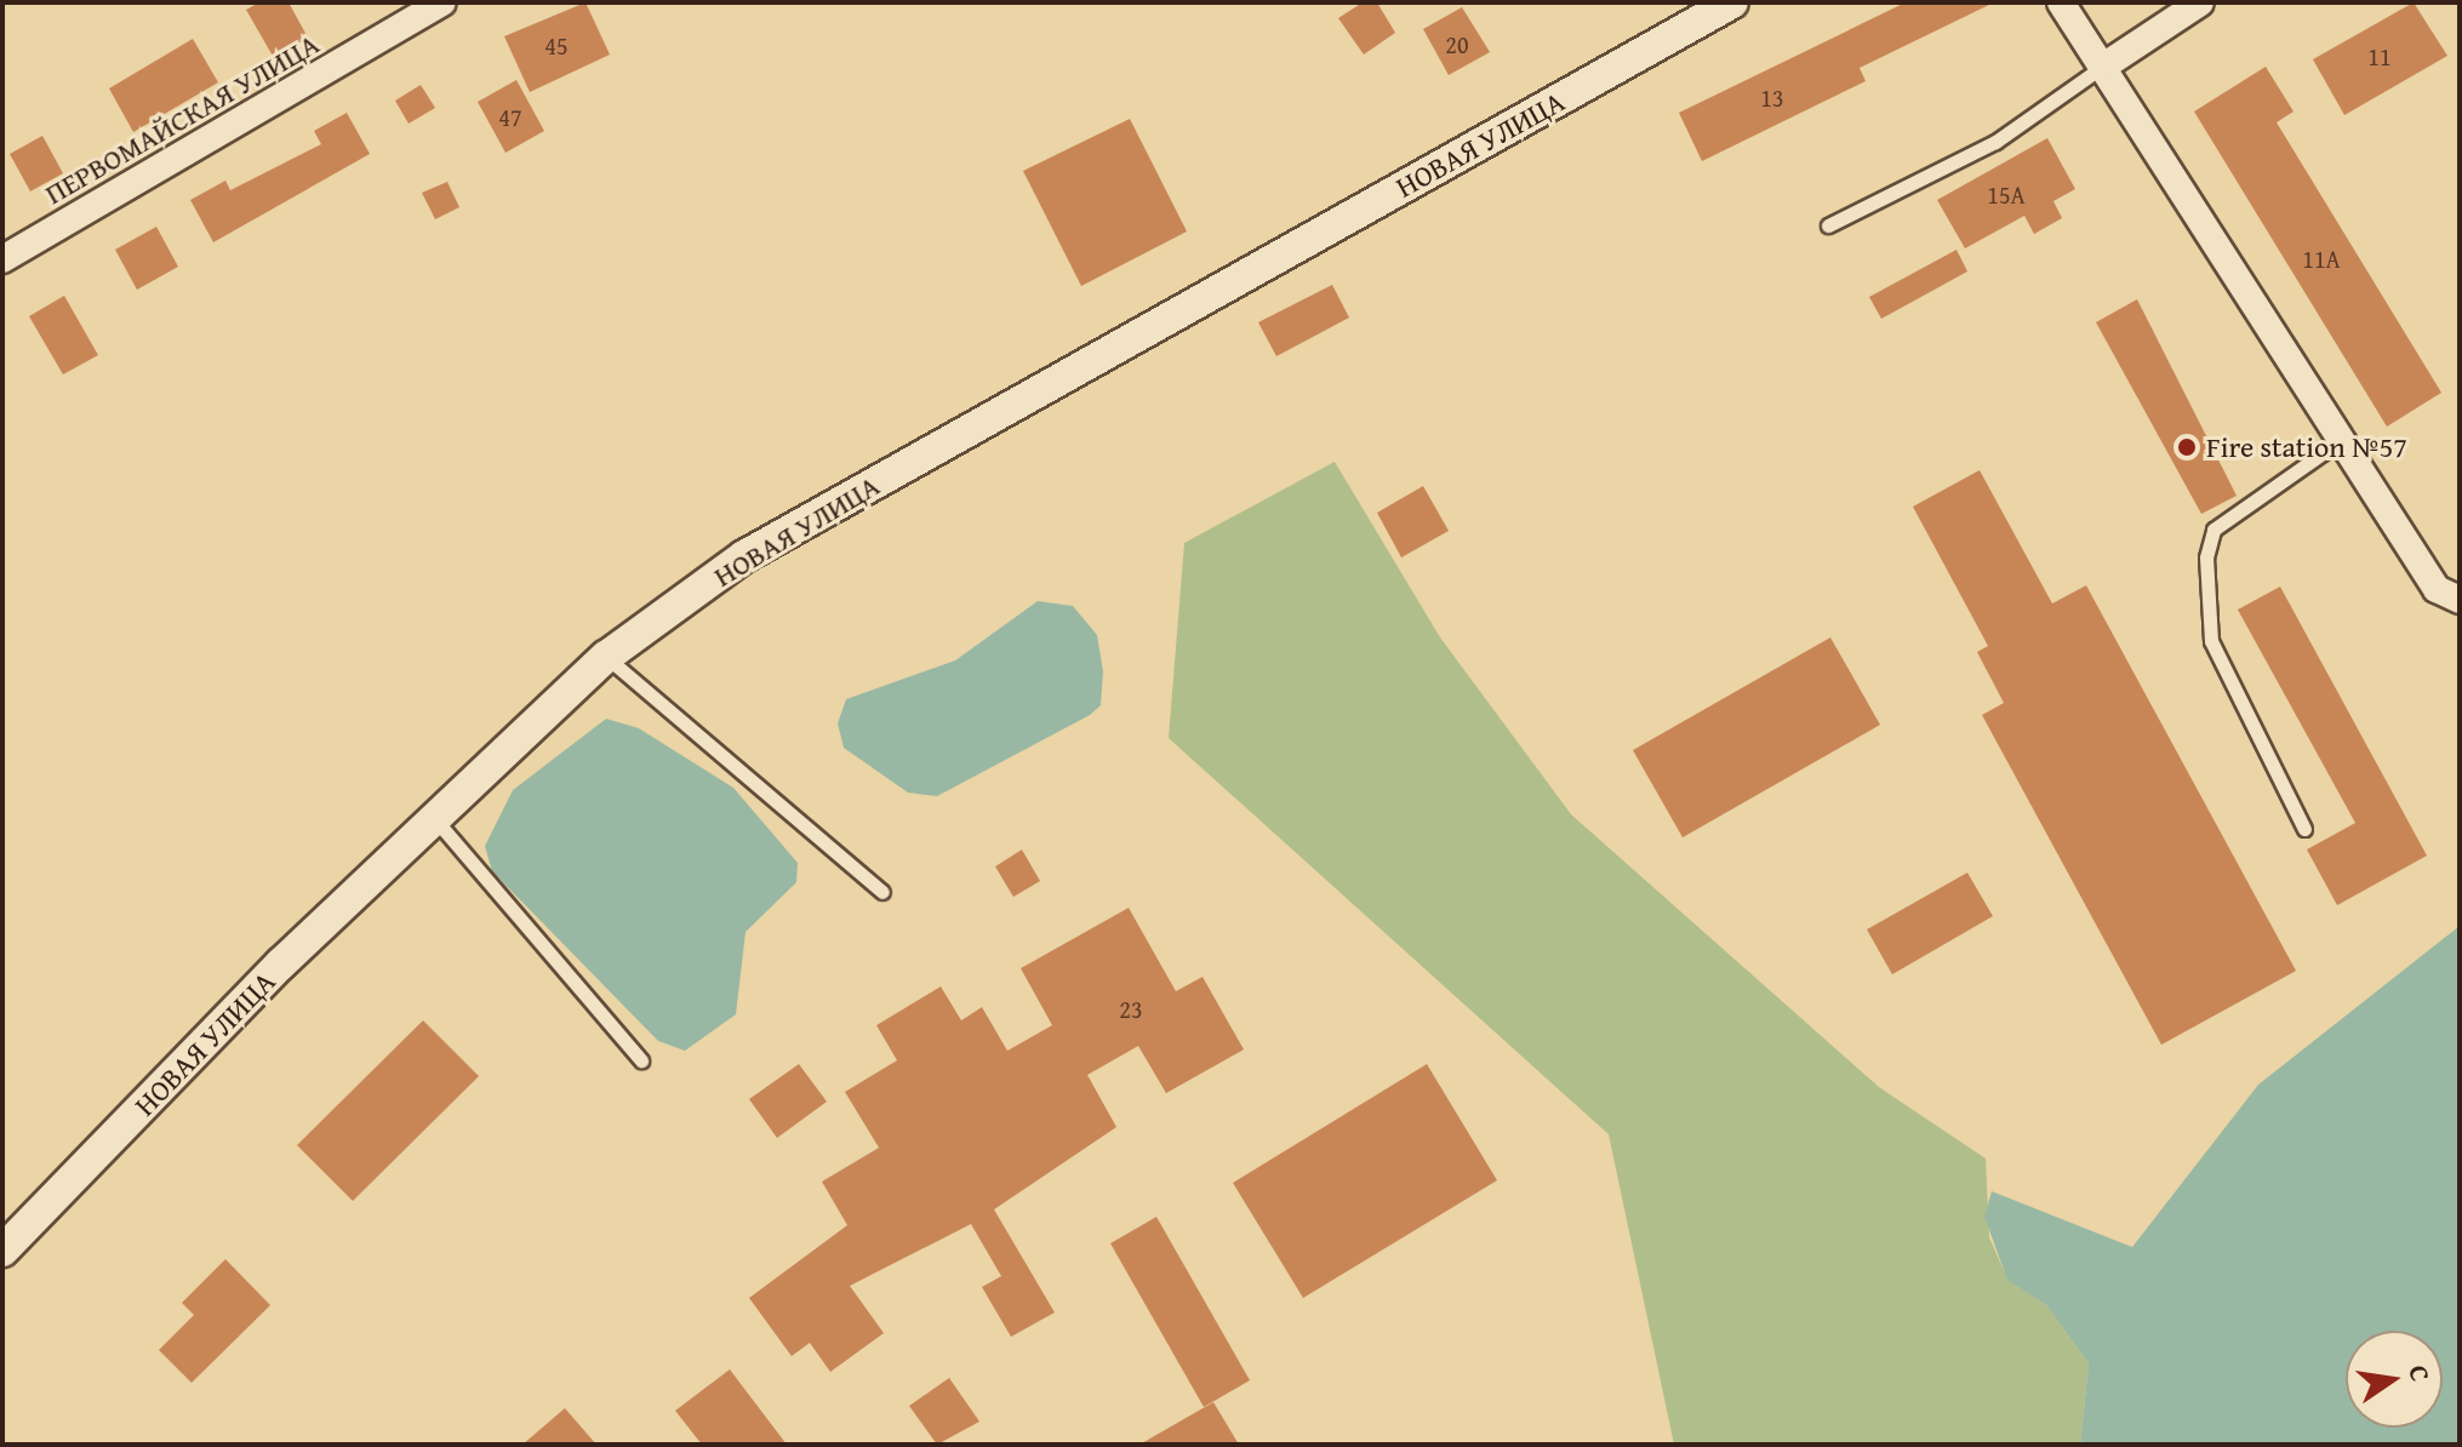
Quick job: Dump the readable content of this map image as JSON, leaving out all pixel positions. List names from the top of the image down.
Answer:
{
  "streets": {
    "street": ["ПЕРВОМАЙСКАЯ УЛИЦА", "НОВАЯ УЛИЦА"]
  },
  "places": ["Fire station №57"],
  "house_numbers": [
    "20",
    "45",
    "11",
    "13",
    "47",
    "15А",
    "11А",
    "23"
  ],
  "north": "right"
}
